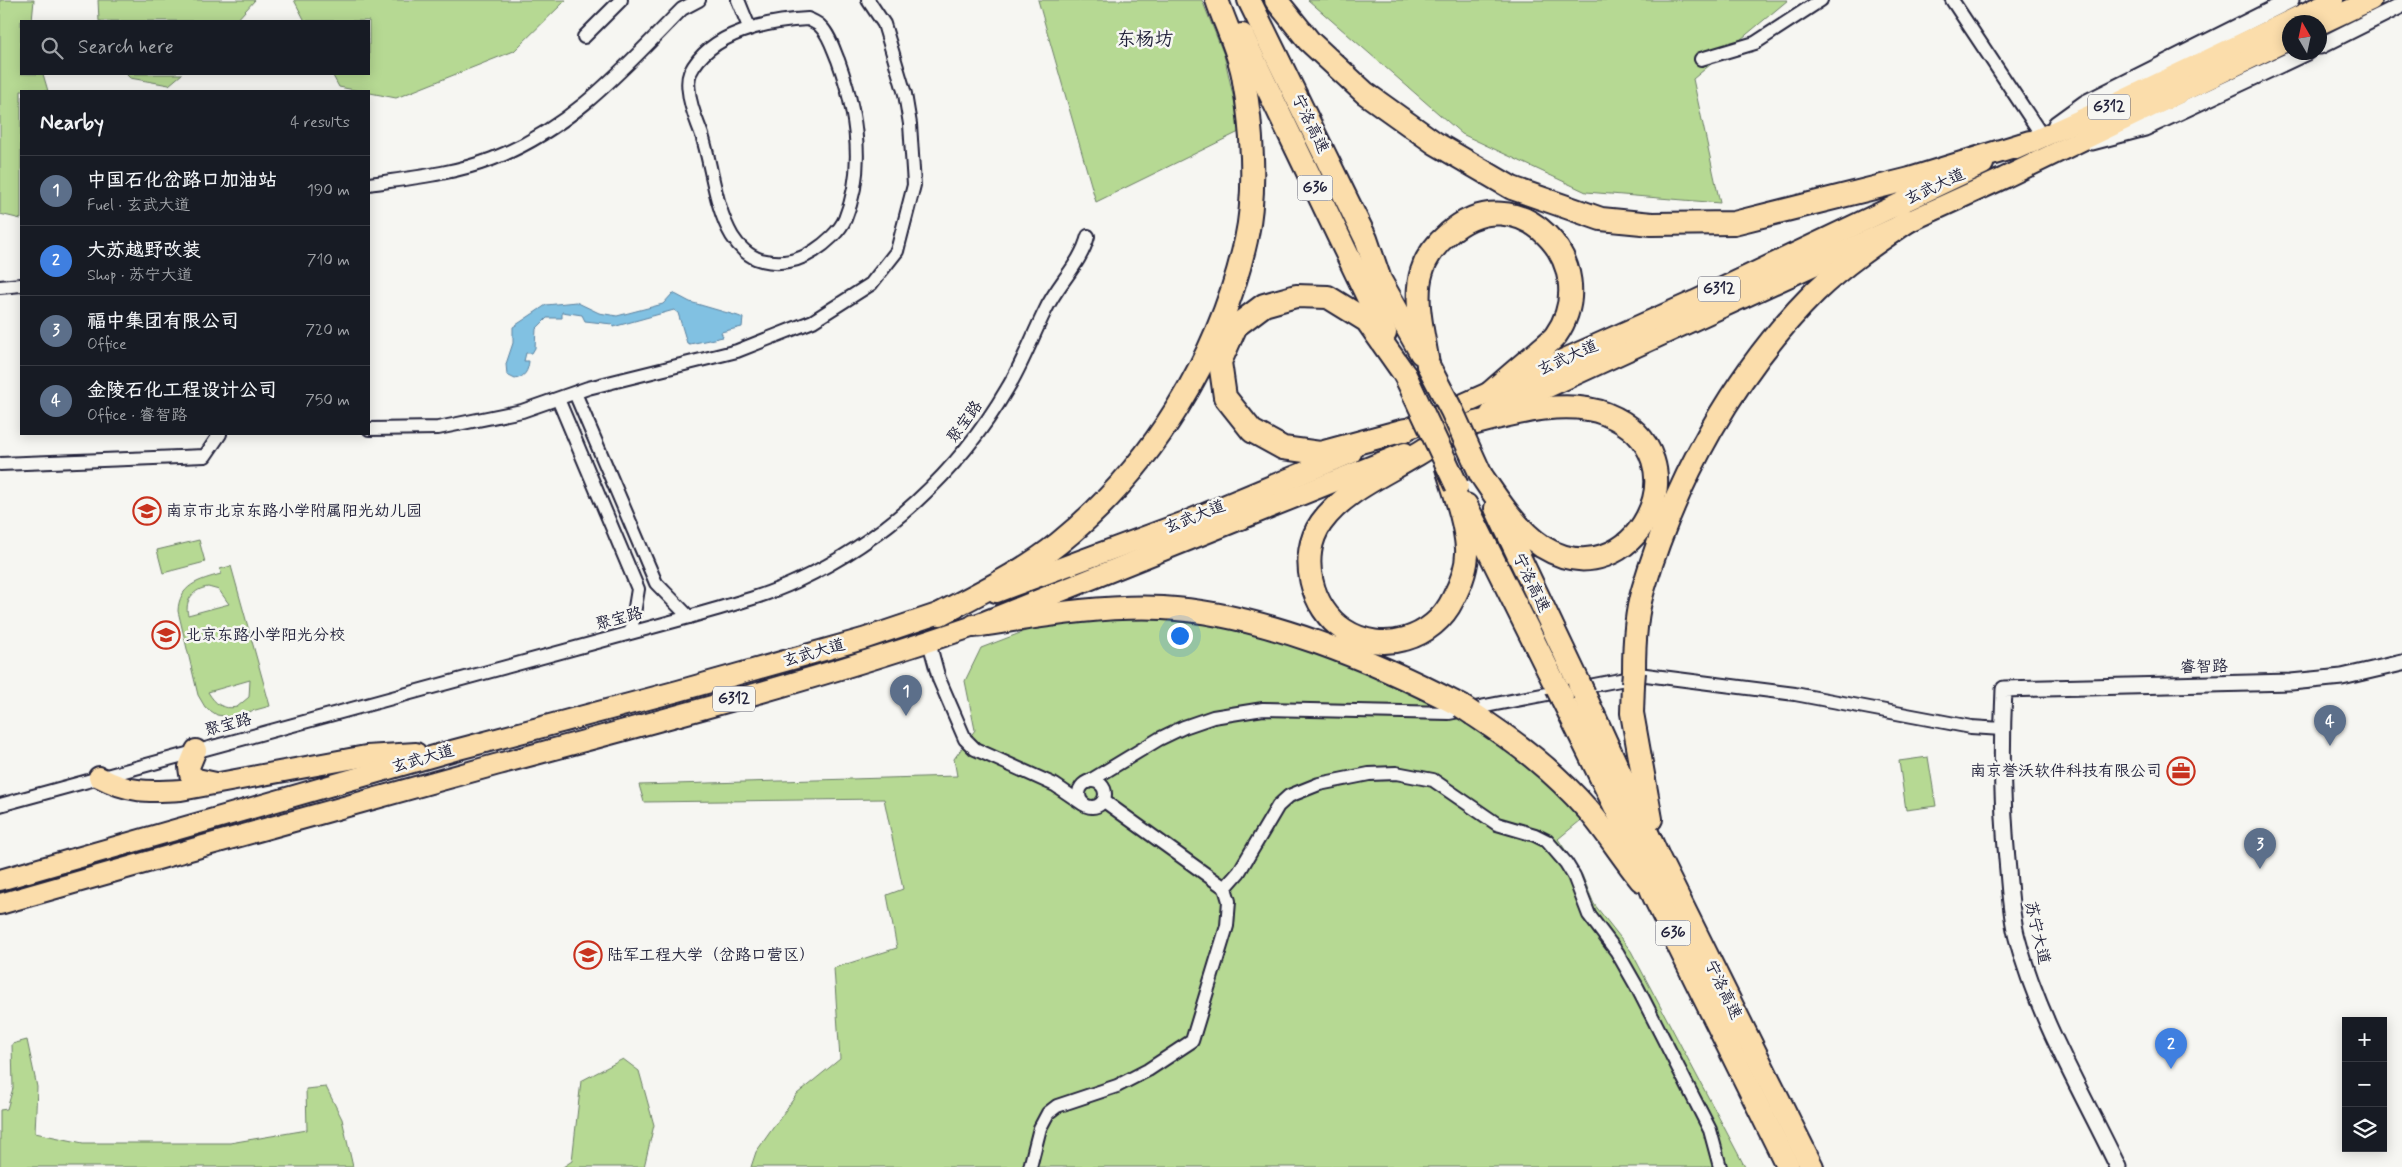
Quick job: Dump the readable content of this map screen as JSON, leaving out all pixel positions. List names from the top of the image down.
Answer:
{
  "streets": {
    "highway": [
      "G312",
      "宁洛高速",
      "玄武大道",
      "G36"
    ],
    "street": ["聚宝路", "睿智路", "苏宁大道"]
  },
  "crossings": [
    ["睿智路", "苏宁大道"]
  ],
  "districts": ["东杨坊"],
  "places": {
    "school or university": ["南京市北京东路小学附属阳光幼儿园", "北京东路小学阳光分校", "陆军工程大学（岔路口营区）"],
    "office": ["南京誉沃软件科技有限公司"]
  },
  "north": "top",
  "page": {
    "search": "Search here",
    "heading": ["Nearby", "4 results"],
    "list": [
      {
        "mark": "1",
        "name": "中国石化岔路口加油站",
        "note": "Fuel · 玄武大道",
        "value": "190 m"
      },
      {
        "mark": "2",
        "name": "大苏越野改装",
        "note": "Shop · 苏宁大道",
        "value": "710 m"
      },
      {
        "mark": "3",
        "name": "福中集团有限公司",
        "note": "Office",
        "value": "720 m"
      },
      {
        "mark": "4",
        "name": "金陵石化工程设计公司",
        "note": "Office · 睿智路",
        "value": "750 m"
      }
    ],
    "pins": [
      "1",
      "4",
      "3",
      "2"
    ],
    "map_buttons": ["+", "−"]
  }
}
